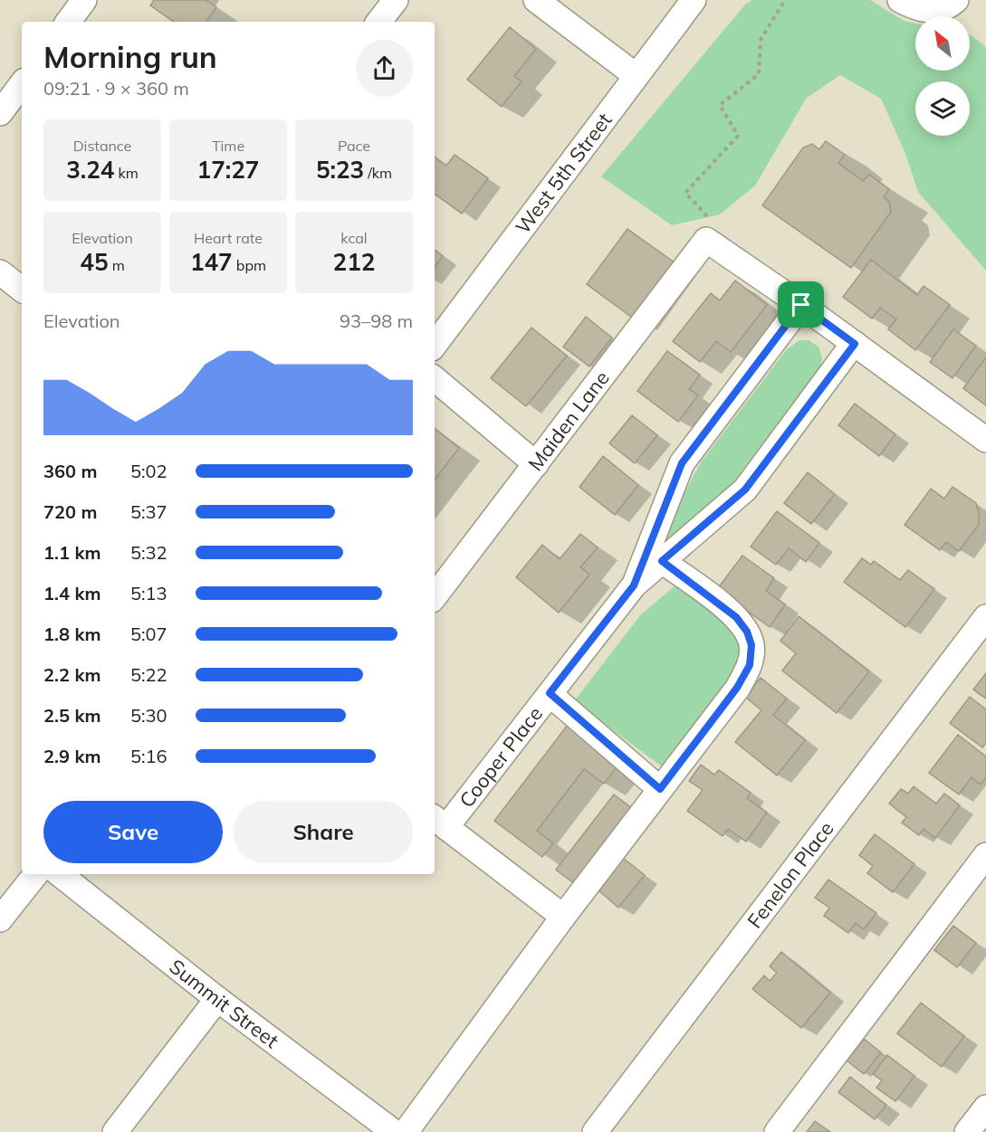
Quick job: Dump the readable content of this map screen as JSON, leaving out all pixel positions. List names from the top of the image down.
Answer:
{
  "streets": {
    "street": [
      "West 5th Street",
      "Maiden Lane",
      "Cooper Place",
      "Fenelon Place",
      "Summit Street"
    ]
  },
  "north": "top left",
  "page": {
    "heading": ["Morning run", "09:21 · 9 × 360 m"],
    "stats": [
      ["Distance", "3.24 km"],
      ["Time", "17:27"],
      ["Pace", "5:23 /km"],
      ["Elevation", "45 m"],
      ["Heart rate", "147 bpm"],
      ["kcal", "212"]
    ],
    "chart": ["Elevation", "93–98 m"],
    "list": [
      {
        "name": "360 m",
        "note": "5:02"
      },
      {
        "name": "720 m",
        "note": "5:37"
      },
      {
        "name": "1.1 km",
        "note": "5:32"
      },
      {
        "name": "1.4 km",
        "note": "5:13"
      },
      {
        "name": "1.8 km",
        "note": "5:07"
      },
      {
        "name": "2.2 km",
        "note": "5:22"
      },
      {
        "name": "2.5 km",
        "note": "5:30"
      },
      {
        "name": "2.9 km",
        "note": "5:16"
      }
    ],
    "buttons": ["Save", "Share"]
  }
}
